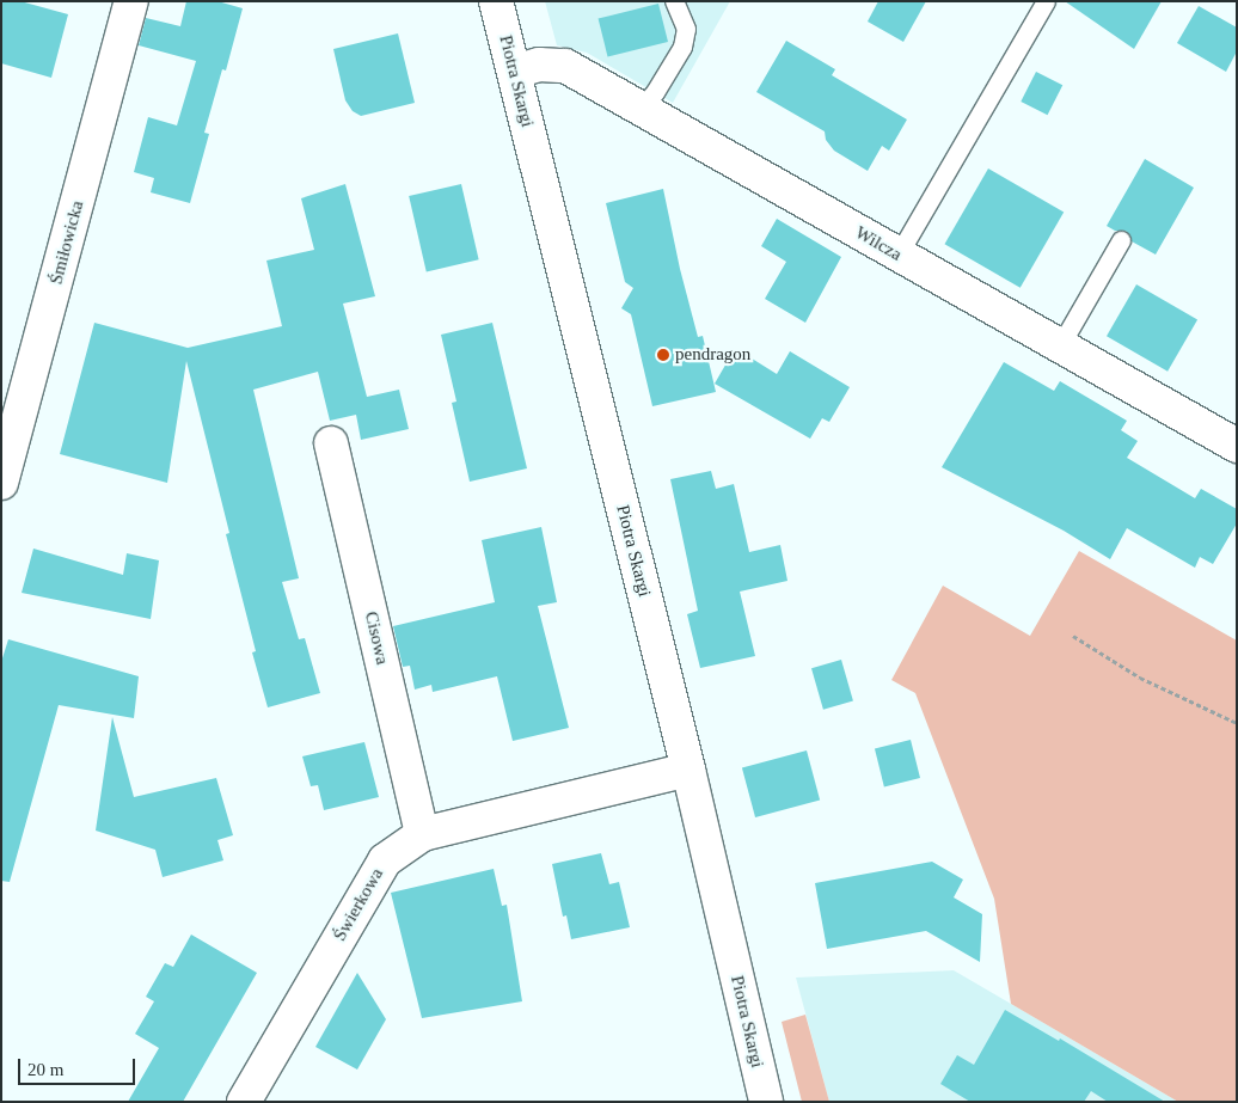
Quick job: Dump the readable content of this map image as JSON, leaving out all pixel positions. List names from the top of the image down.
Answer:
{
  "streets": {
    "street": [
      "Piotra Skargi",
      "Śmiłowicka",
      "Wilcza",
      "Cisowa",
      "Świerkowa"
    ]
  },
  "crossings": [
    ["Piotra Skargi", "Wilcza"],
    ["Piotra Skargi", "Świerkowa"],
    ["Cisowa", "Świerkowa"]
  ],
  "places": ["pendragon"],
  "scale_bar": "20 m"
}
